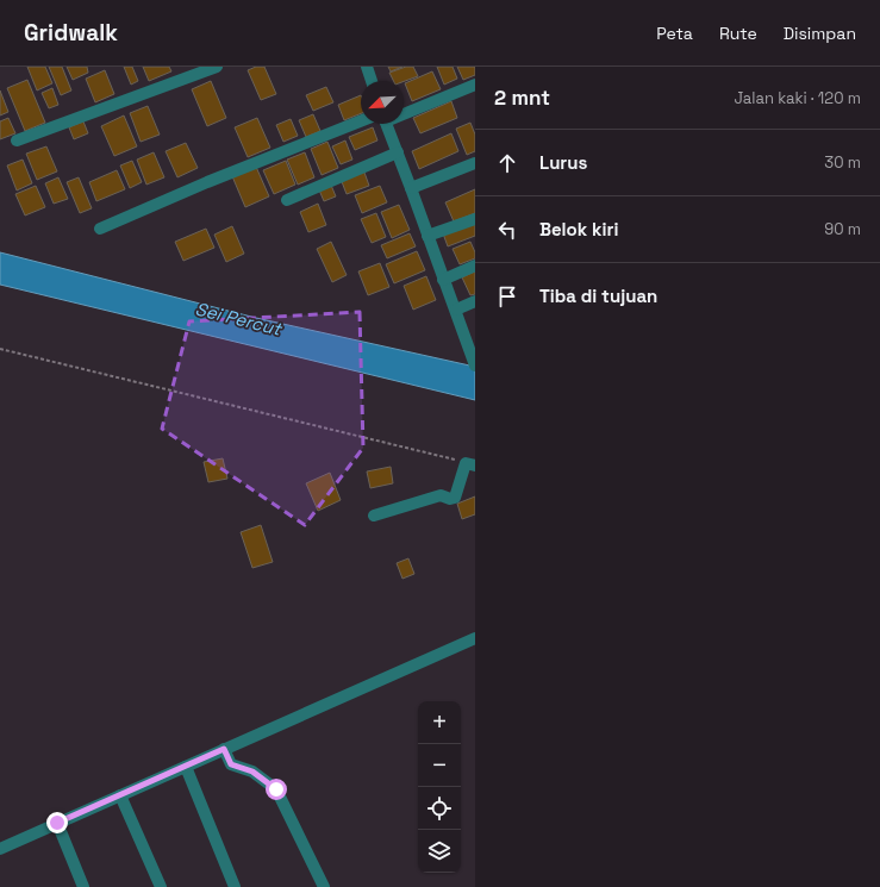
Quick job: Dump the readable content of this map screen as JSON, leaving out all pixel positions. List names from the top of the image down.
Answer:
{
  "water": ["Sei Percut"],
  "north": "bottom left",
  "page": {
    "header": "Gridwalk",
    "nav": ["Peta", "Rute", "Disimpan"],
    "heading": ["2 mnt", "Jalan kaki · 120 m"],
    "list": [
      ["Lurus", "30 m"],
      ["Belok kiri", "90 m"],
      "Tiba di tujuan"
    ],
    "map_buttons": ["+", "−"]
  }
}
